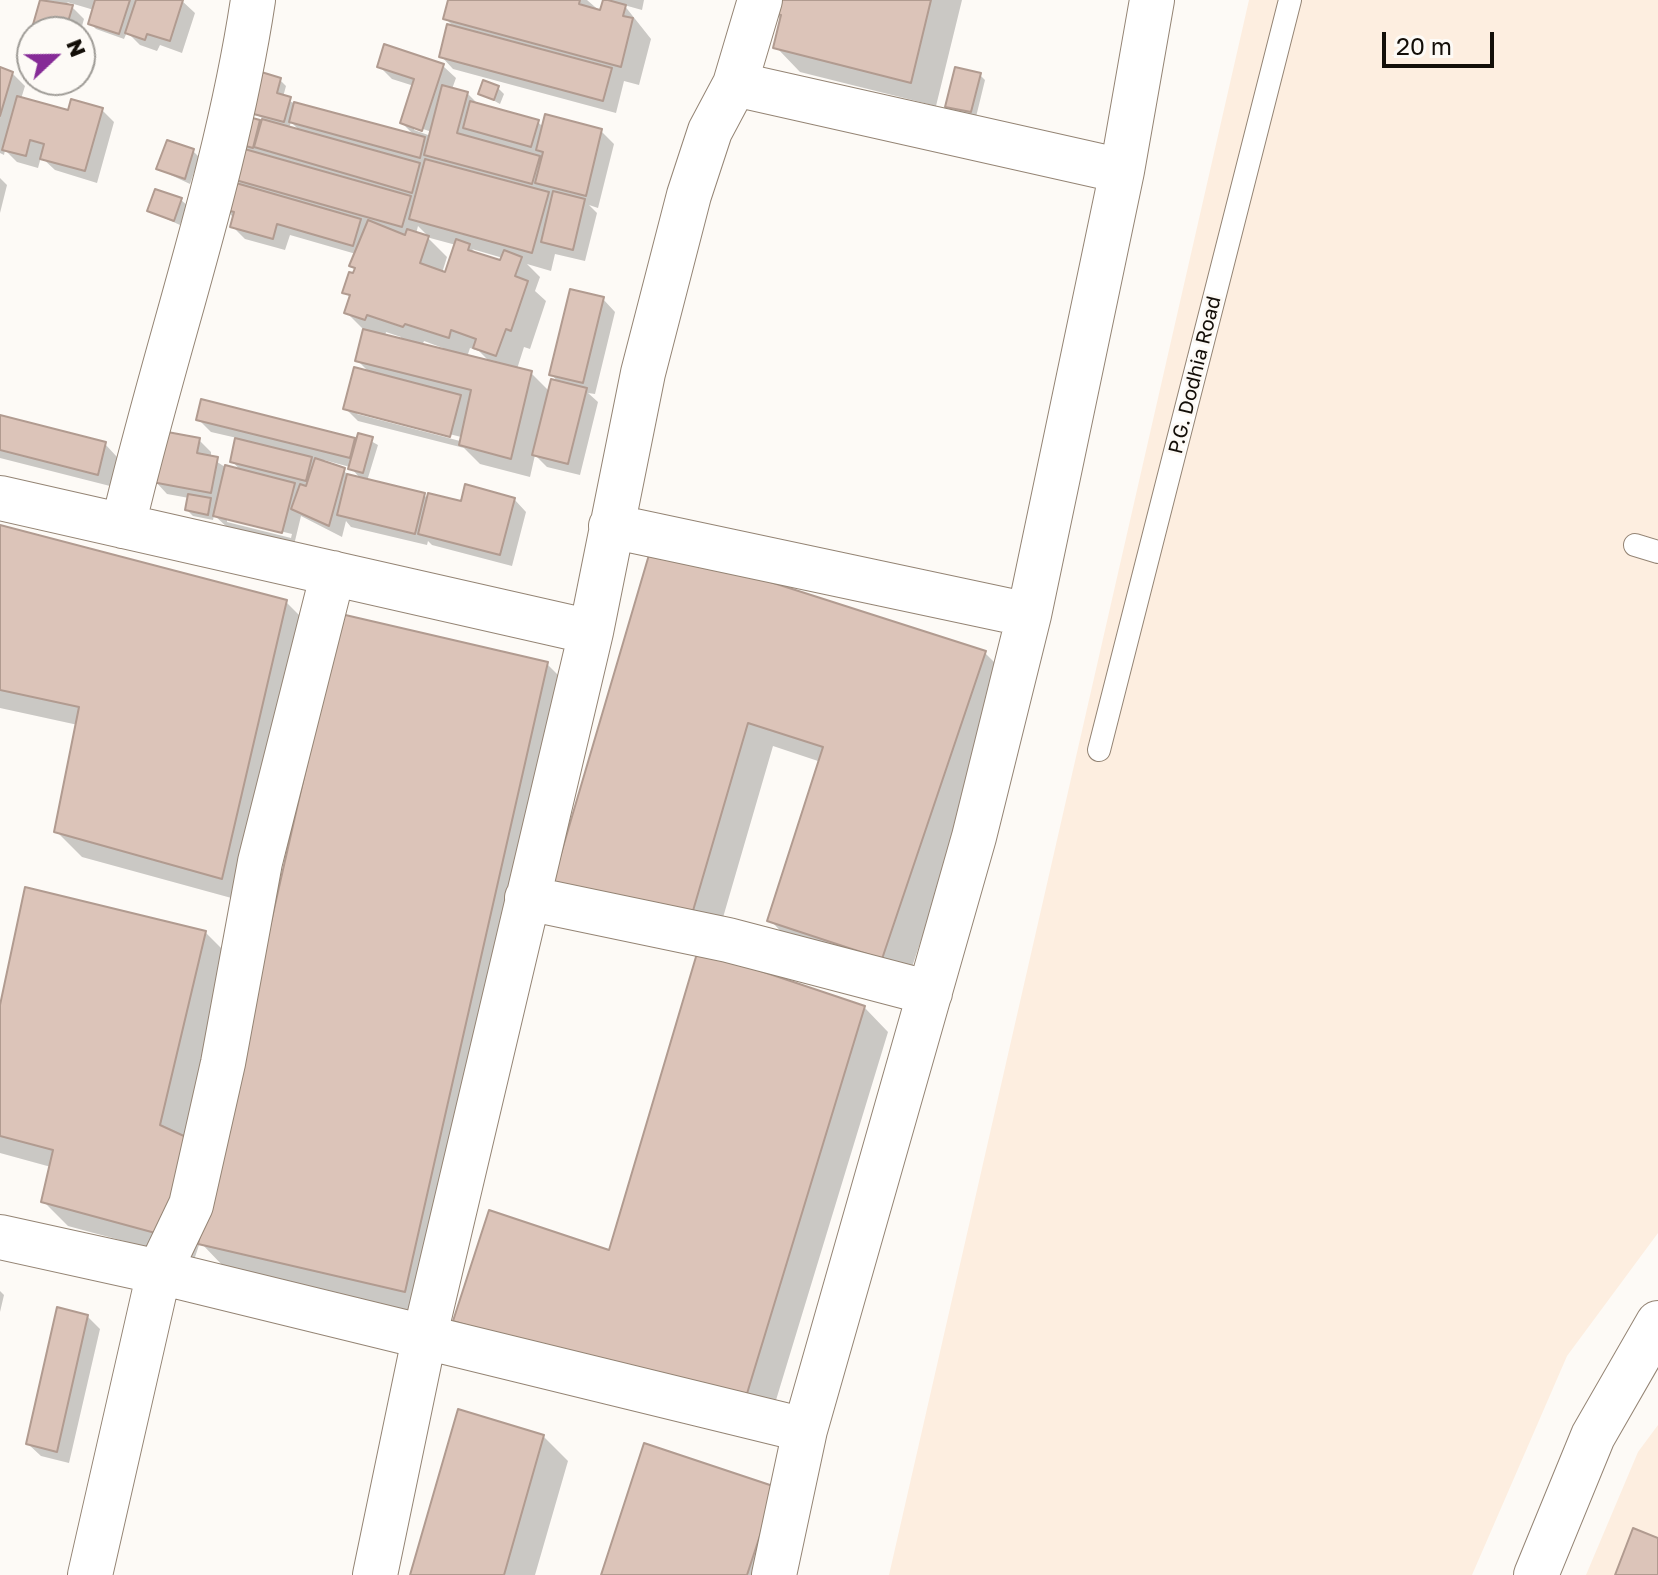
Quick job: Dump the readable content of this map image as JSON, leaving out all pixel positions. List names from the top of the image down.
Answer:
{
  "streets": {
    "lane": ["P.G. Dodhia Road"]
  },
  "scale_bar": "20 m",
  "north": "right"
}
